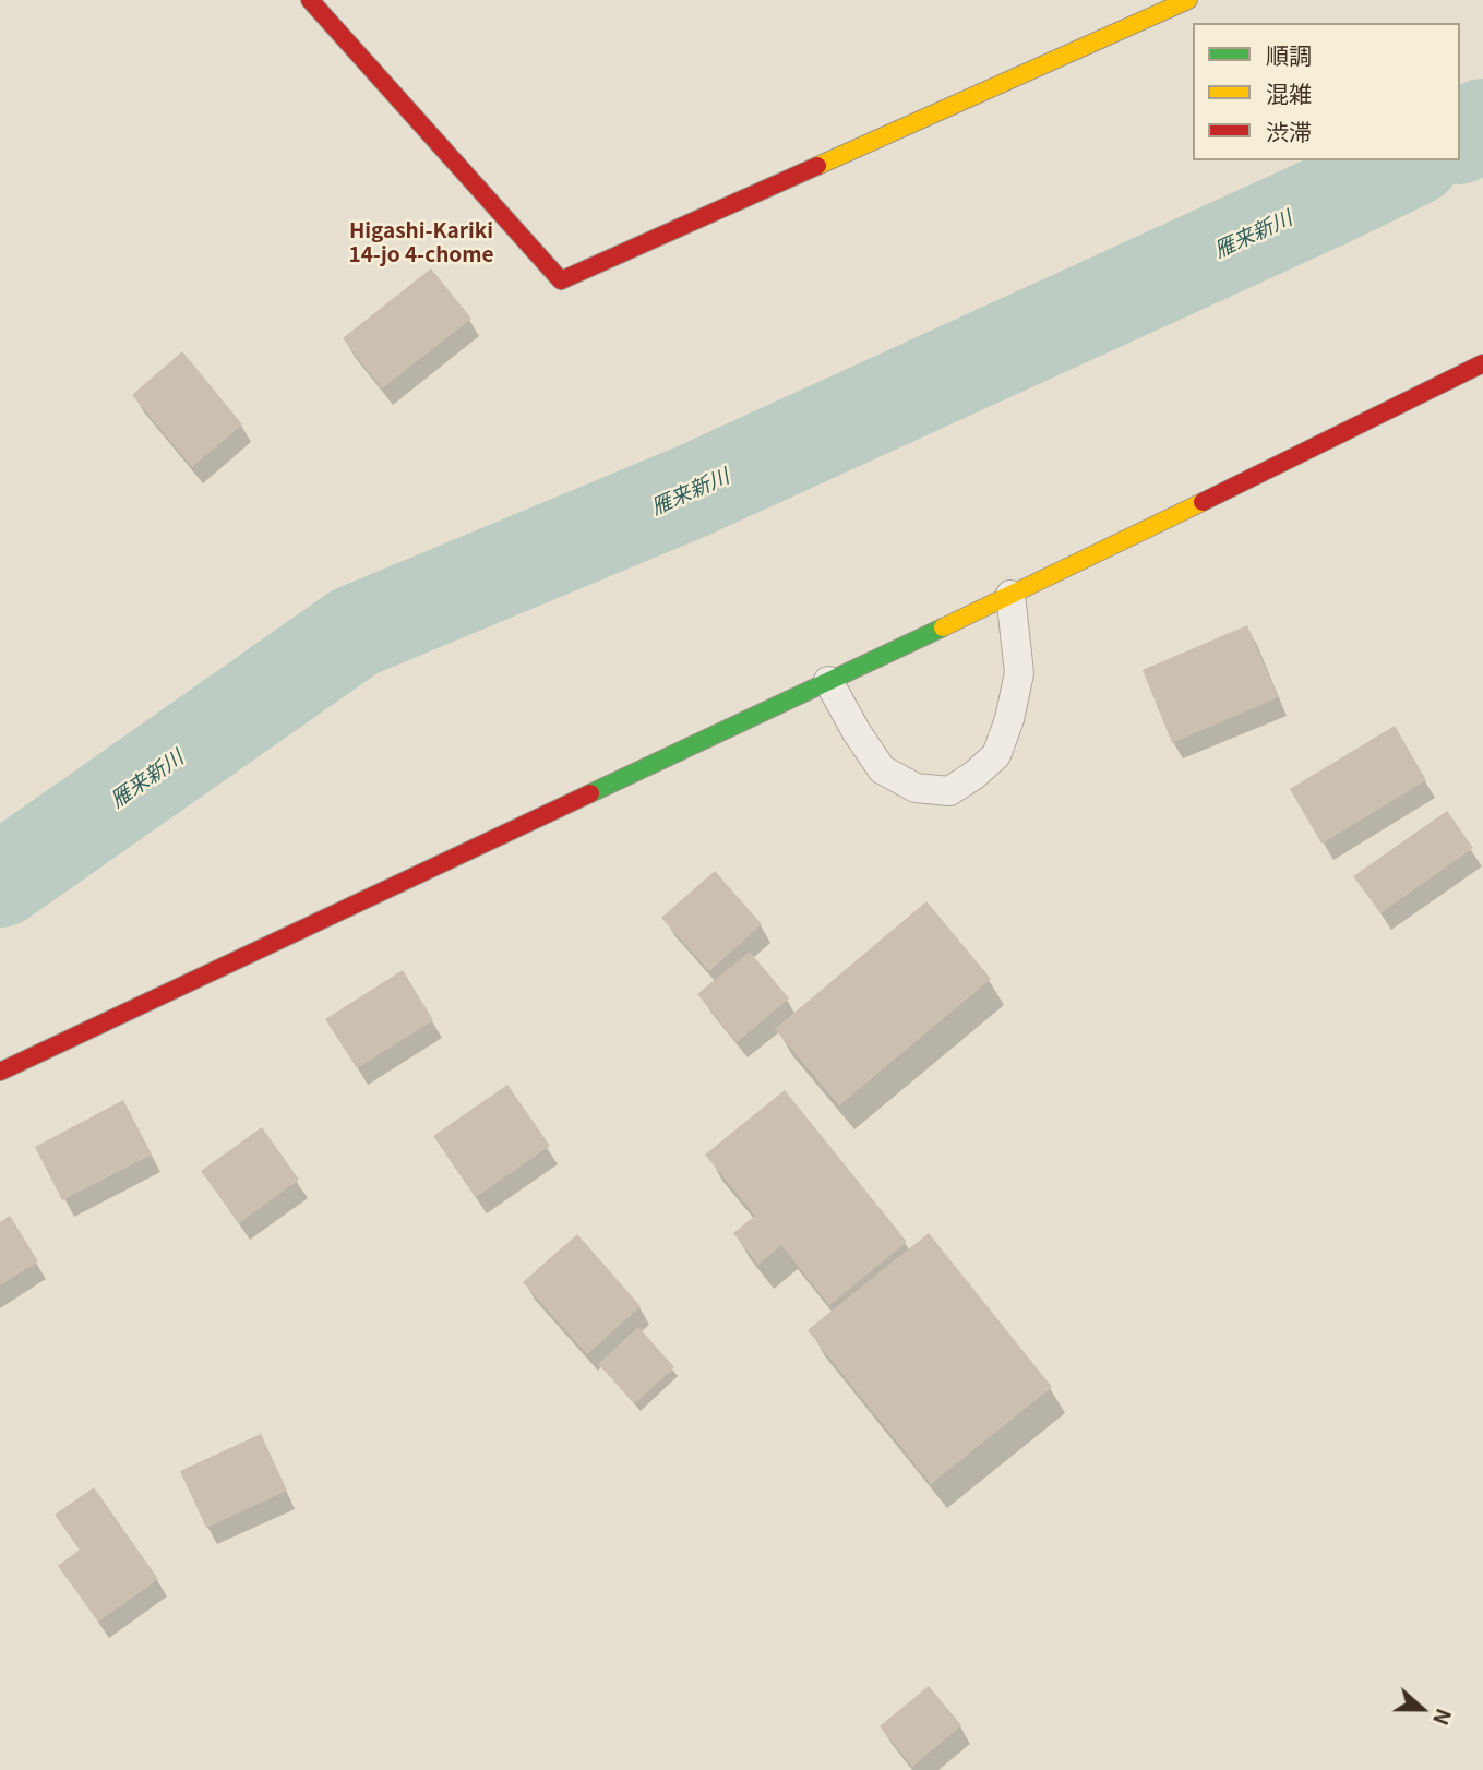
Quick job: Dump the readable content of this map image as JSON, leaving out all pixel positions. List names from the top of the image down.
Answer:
{
  "districts": ["Higashi-Kariki 14-jo 4-chome"],
  "water": ["雁来新川"],
  "legend": ["順調", "混雑", "渋滞"],
  "north": "right"
}
